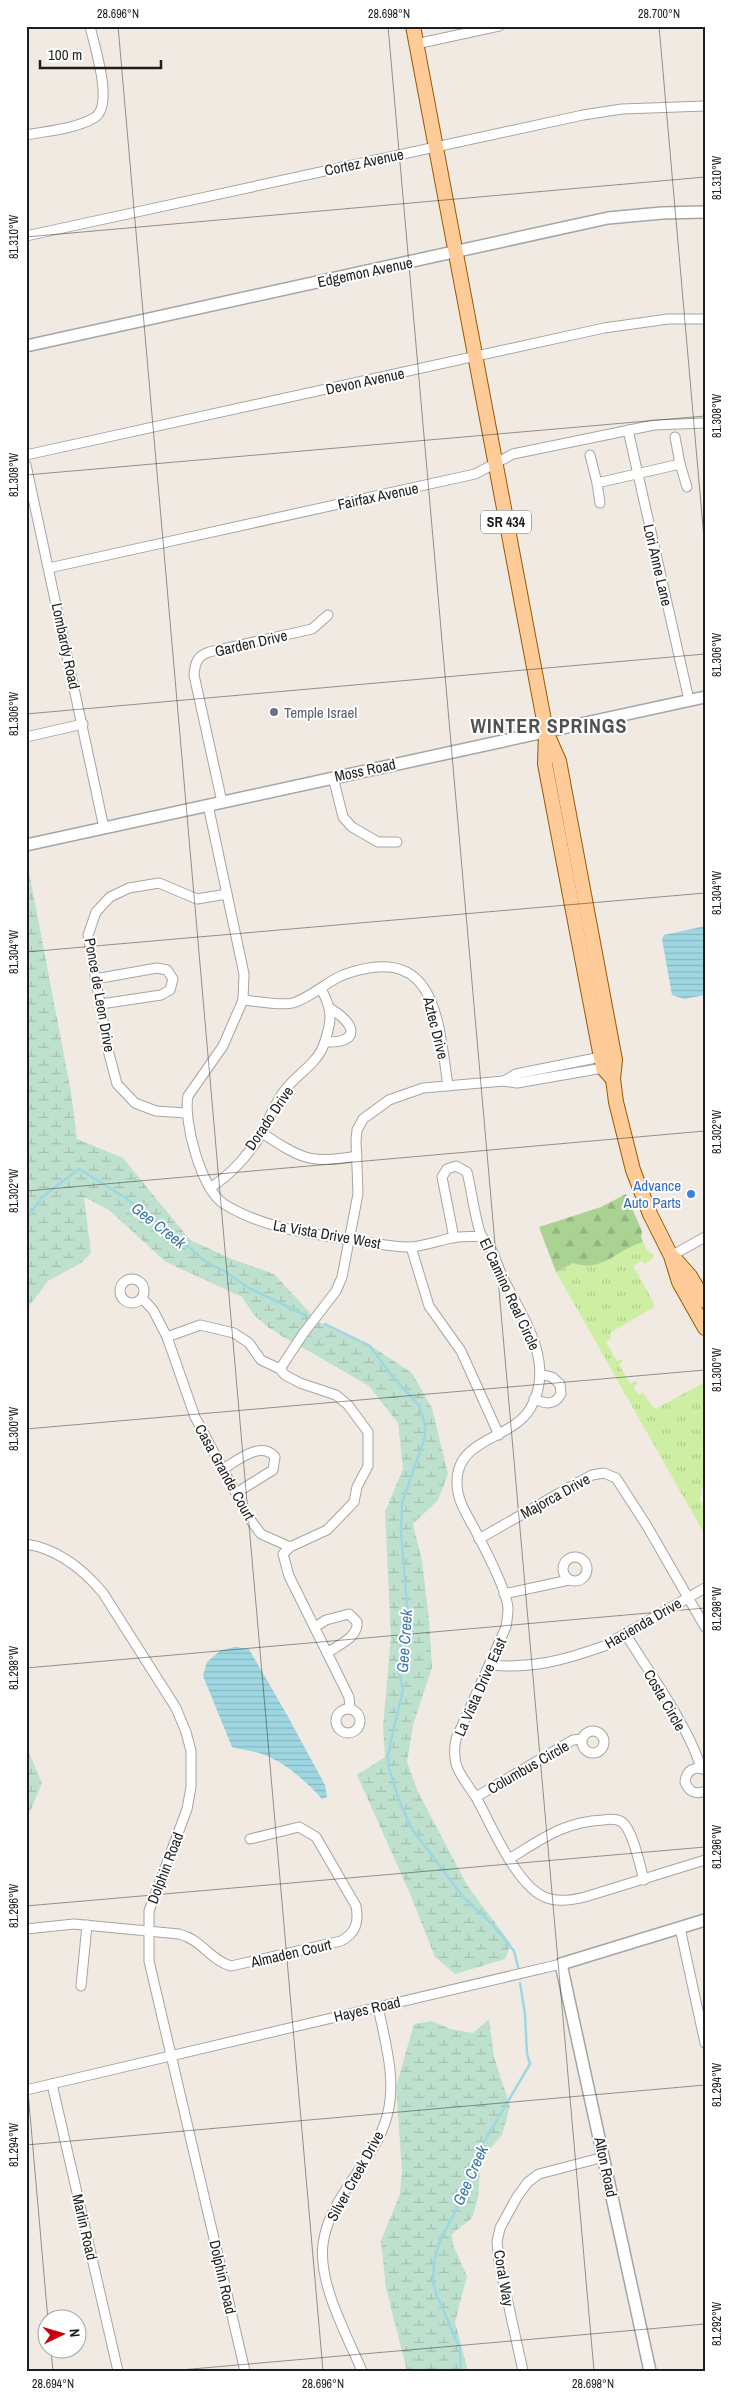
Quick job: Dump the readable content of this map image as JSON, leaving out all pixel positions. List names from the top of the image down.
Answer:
{
  "streets": {
    "main road": ["SR 434"],
    "street": [
      "Cortez Avenue",
      "Edgemon Avenue",
      "Devon Avenue",
      "Fairfax Avenue",
      "Lori Anne Lane",
      "Garden Drive",
      "Lombardy Road",
      "Moss Road",
      "Ponce de Leon Drive",
      "Aztec Drive",
      "Dorado Drive",
      "La Vista Drive West",
      "El Camino Real Circle",
      "Casa Grande Court",
      "Majorca Drive",
      "Hacienda Drive",
      "La Vista Drive East",
      "Costa Circle",
      "Columbus Circle",
      "Dolphin Road",
      "Almaden Court",
      "Hayes Road",
      "Alton Road",
      "Silver Creek Drive",
      "Marlin Road",
      "Coral Way"
    ]
  },
  "crossings": [
    ["Cortez Avenue", "SR 434"],
    ["Edgemon Avenue", "SR 434"],
    ["Devon Avenue", "SR 434"],
    ["Fairfax Avenue", "SR 434"],
    ["Fairfax Avenue", "Lori Anne Lane"],
    ["Fairfax Avenue", "Lombardy Road"],
    ["SR 434", "Moss Road"],
    ["Lori Anne Lane", "Moss Road"],
    ["Garden Drive", "Moss Road"],
    ["Lombardy Road", "Moss Road"],
    ["Moss Road", "La Vista Drive West"],
    ["Ponce de Leon Drive", "La Vista Drive West"],
    ["Aztec Drive", "La Vista Drive West"],
    ["Dorado Drive", "La Vista Drive West"],
    ["La Vista Drive West", "El Camino Real Circle"],
    ["El Camino Real Circle", "La Vista Drive East"],
    ["Majorca Drive", "Hacienda Drive"],
    ["Majorca Drive", "La Vista Drive East"],
    ["Hacienda Drive", "La Vista Drive East"],
    ["Hacienda Drive", "Costa Circle"],
    ["La Vista Drive East", "Columbus Circle"],
    ["Dolphin Road", "Almaden Court"],
    ["Dolphin Road", "Hayes Road"],
    ["Hayes Road", "Alton Road"],
    ["Hayes Road", "Silver Creek Drive"],
    ["Hayes Road", "Marlin Road"],
    ["Alton Road", "Coral Way"]
  ],
  "districts": ["WINTER SPRINGS"],
  "water": ["Gee Creek"],
  "places": ["Temple Israel", "Advance Auto Parts"],
  "scale_bar": "100 m",
  "north": "right",
  "coordinates": [
    "28.696°N",
    "28.698°N",
    "28.700°N",
    "81.310°W",
    "81.308°W",
    "81.306°W",
    "81.304°W",
    "81.302°W",
    "81.300°W",
    "81.298°W",
    "81.296°W",
    "81.294°W",
    "81.292°W",
    "28.694°N"
  ]
}
